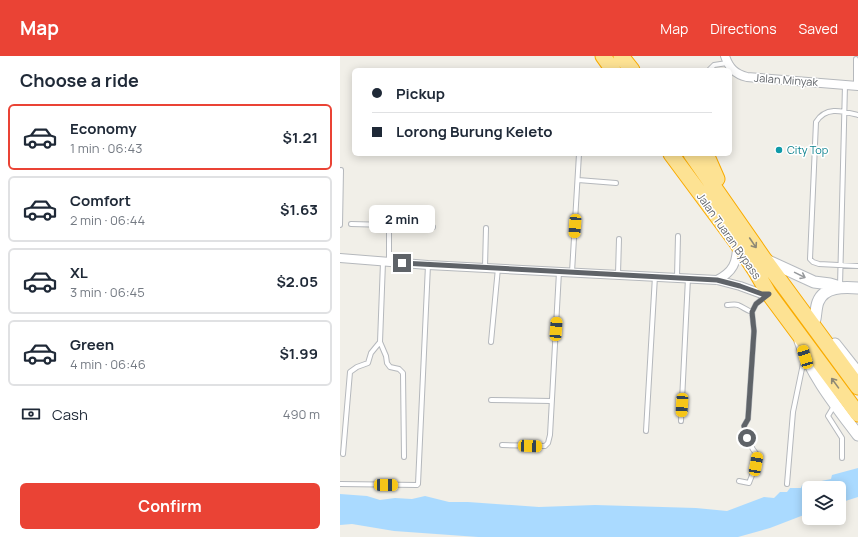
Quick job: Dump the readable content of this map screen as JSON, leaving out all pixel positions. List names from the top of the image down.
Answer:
{
  "streets": {
    "highway": ["Jalan Tuaran Bypass"],
    "street": ["Jalan Minyak"]
  },
  "places": ["City Top"],
  "page": {
    "header": "Map",
    "nav": ["Map", "Directions", "Saved"],
    "heading": "Choose a ride",
    "banner": ["Pickup", "Lorong Burung Keleto"],
    "list": [
      {
        "name": "Economy",
        "note": "1 min · 06:43",
        "value": "$1.21"
      },
      {
        "name": "Comfort",
        "note": "2 min · 06:44",
        "value": "$1.63"
      },
      {
        "name": "XL",
        "note": "3 min · 06:45",
        "value": "$2.05"
      },
      {
        "name": "Green",
        "note": "4 min · 06:46",
        "value": "$1.99"
      }
    ],
    "bubble": "2 min",
    "pay": ["Cash", "490 m"],
    "buttons": "Confirm"
  }
}
